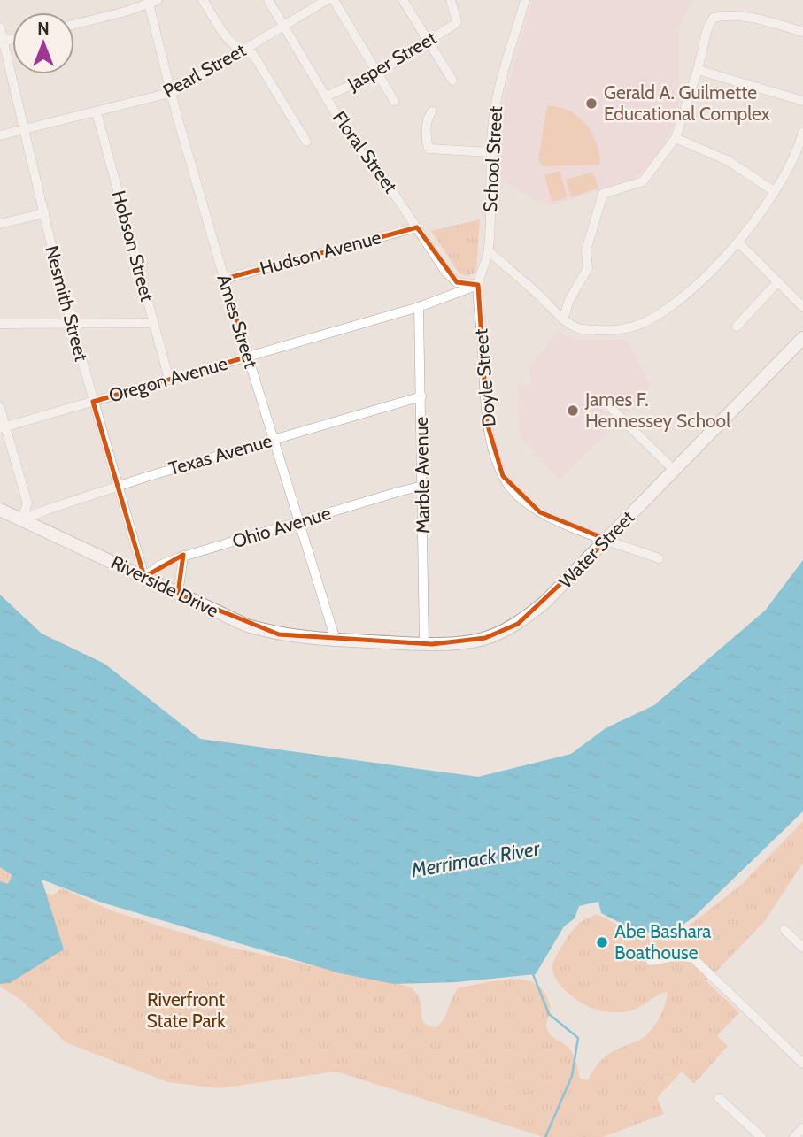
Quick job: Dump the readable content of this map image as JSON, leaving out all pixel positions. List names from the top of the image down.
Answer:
{
  "streets": {
    "main road": ["Water Street", "Riverside Drive"],
    "street": [
      "Jasper Street",
      "Pearl Street",
      "Floral Street",
      "School Street",
      "Hobson Street",
      "Hudson Avenue",
      "Nesmith Street",
      "Ames Street",
      "Doyle Street",
      "Oregon Avenue",
      "Texas Avenue",
      "Marble Avenue",
      "Ohio Avenue"
    ]
  },
  "crossings": [
    ["Jasper Street", "Floral Street"],
    ["Pearl Street", "Floral Street"],
    ["Pearl Street", "Hobson Street"],
    ["Pearl Street", "Nesmith Street"],
    ["Pearl Street", "Ames Street"],
    ["Floral Street", "School Street"],
    ["Floral Street", "Hudson Avenue"],
    ["Floral Street", "Doyle Street"],
    ["Floral Street", "Oregon Avenue"],
    ["School Street", "Doyle Street"],
    ["School Street", "Oregon Avenue"],
    ["Hobson Street", "Oregon Avenue"],
    ["Hudson Avenue", "Ames Street"],
    ["Nesmith Street", "Oregon Avenue"],
    ["Nesmith Street", "Texas Avenue"],
    ["Nesmith Street", "Ohio Avenue"],
    ["Nesmith Street", "Riverside Drive"],
    ["Ames Street", "Oregon Avenue"],
    ["Ames Street", "Texas Avenue"],
    ["Ames Street", "Ohio Avenue"],
    ["Ames Street", "Water Street"],
    ["Ames Street", "Riverside Drive"],
    ["Doyle Street", "Oregon Avenue"],
    ["Doyle Street", "Water Street"],
    ["Oregon Avenue", "Marble Avenue"],
    ["Texas Avenue", "Marble Avenue"],
    ["Texas Avenue", "Riverside Drive"],
    ["Marble Avenue", "Ohio Avenue"],
    ["Marble Avenue", "Water Street"],
    ["Ohio Avenue", "Riverside Drive"],
    ["Water Street", "Riverside Drive"]
  ],
  "water": ["Merrimack River"],
  "parks": ["Riverfront State Park"],
  "places": ["Gerald A. Guilmette Educational Complex", "James F. Hennessey School", "Abe Bashara Boathouse"],
  "north": "top"
}
